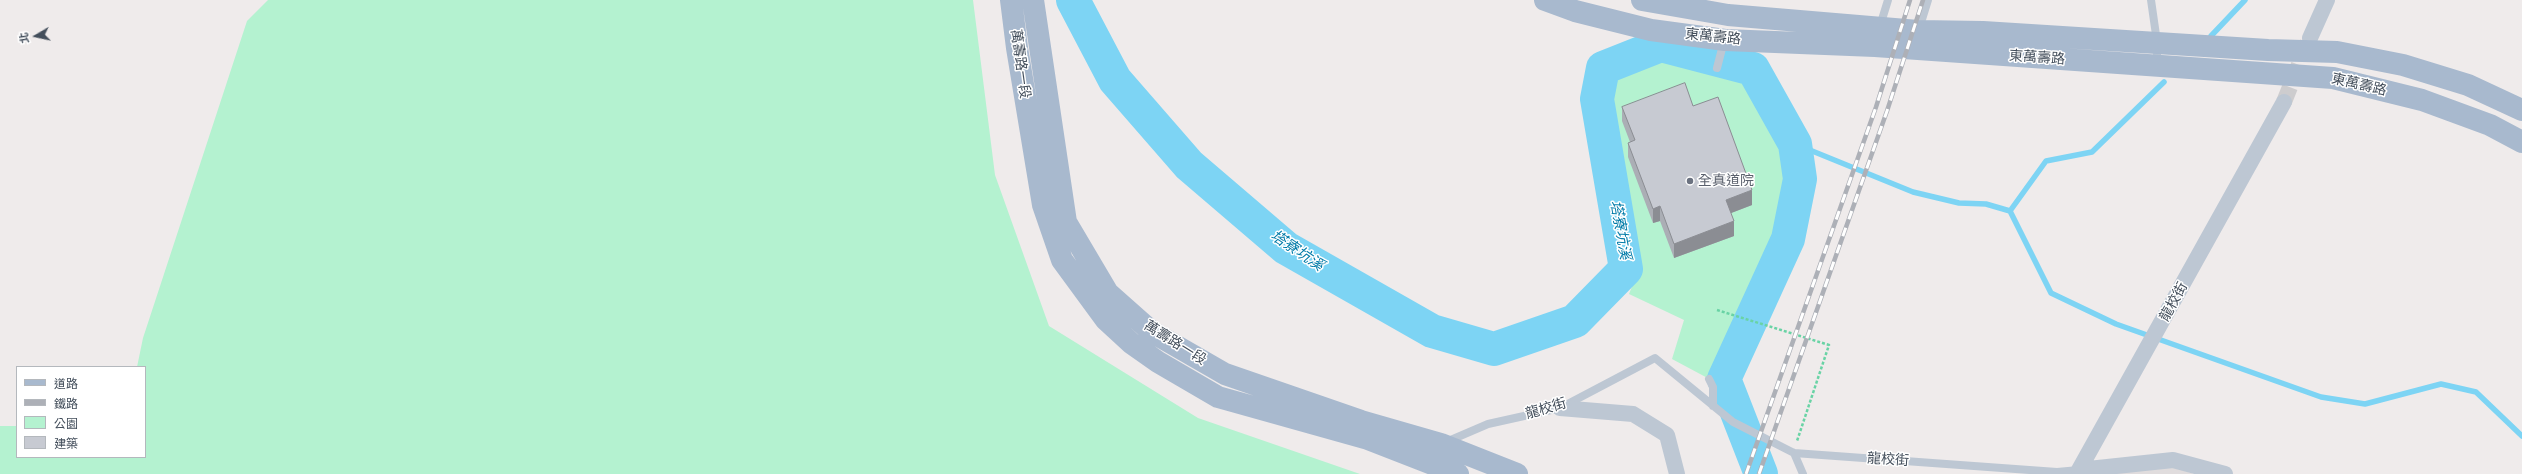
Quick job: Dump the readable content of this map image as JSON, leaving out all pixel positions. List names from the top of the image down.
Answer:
{
  "streets": {
    "main road": ["東萬壽路", "萬壽路一段"],
    "street": ["龍校街"]
  },
  "crossings": [
    ["萬壽路一段", "龍校街"]
  ],
  "water": ["塔寮坑溪"],
  "places": ["全真道院"],
  "legend": [
    "道路",
    "鐵路",
    "公園",
    "建築"
  ],
  "north": "left"
}
